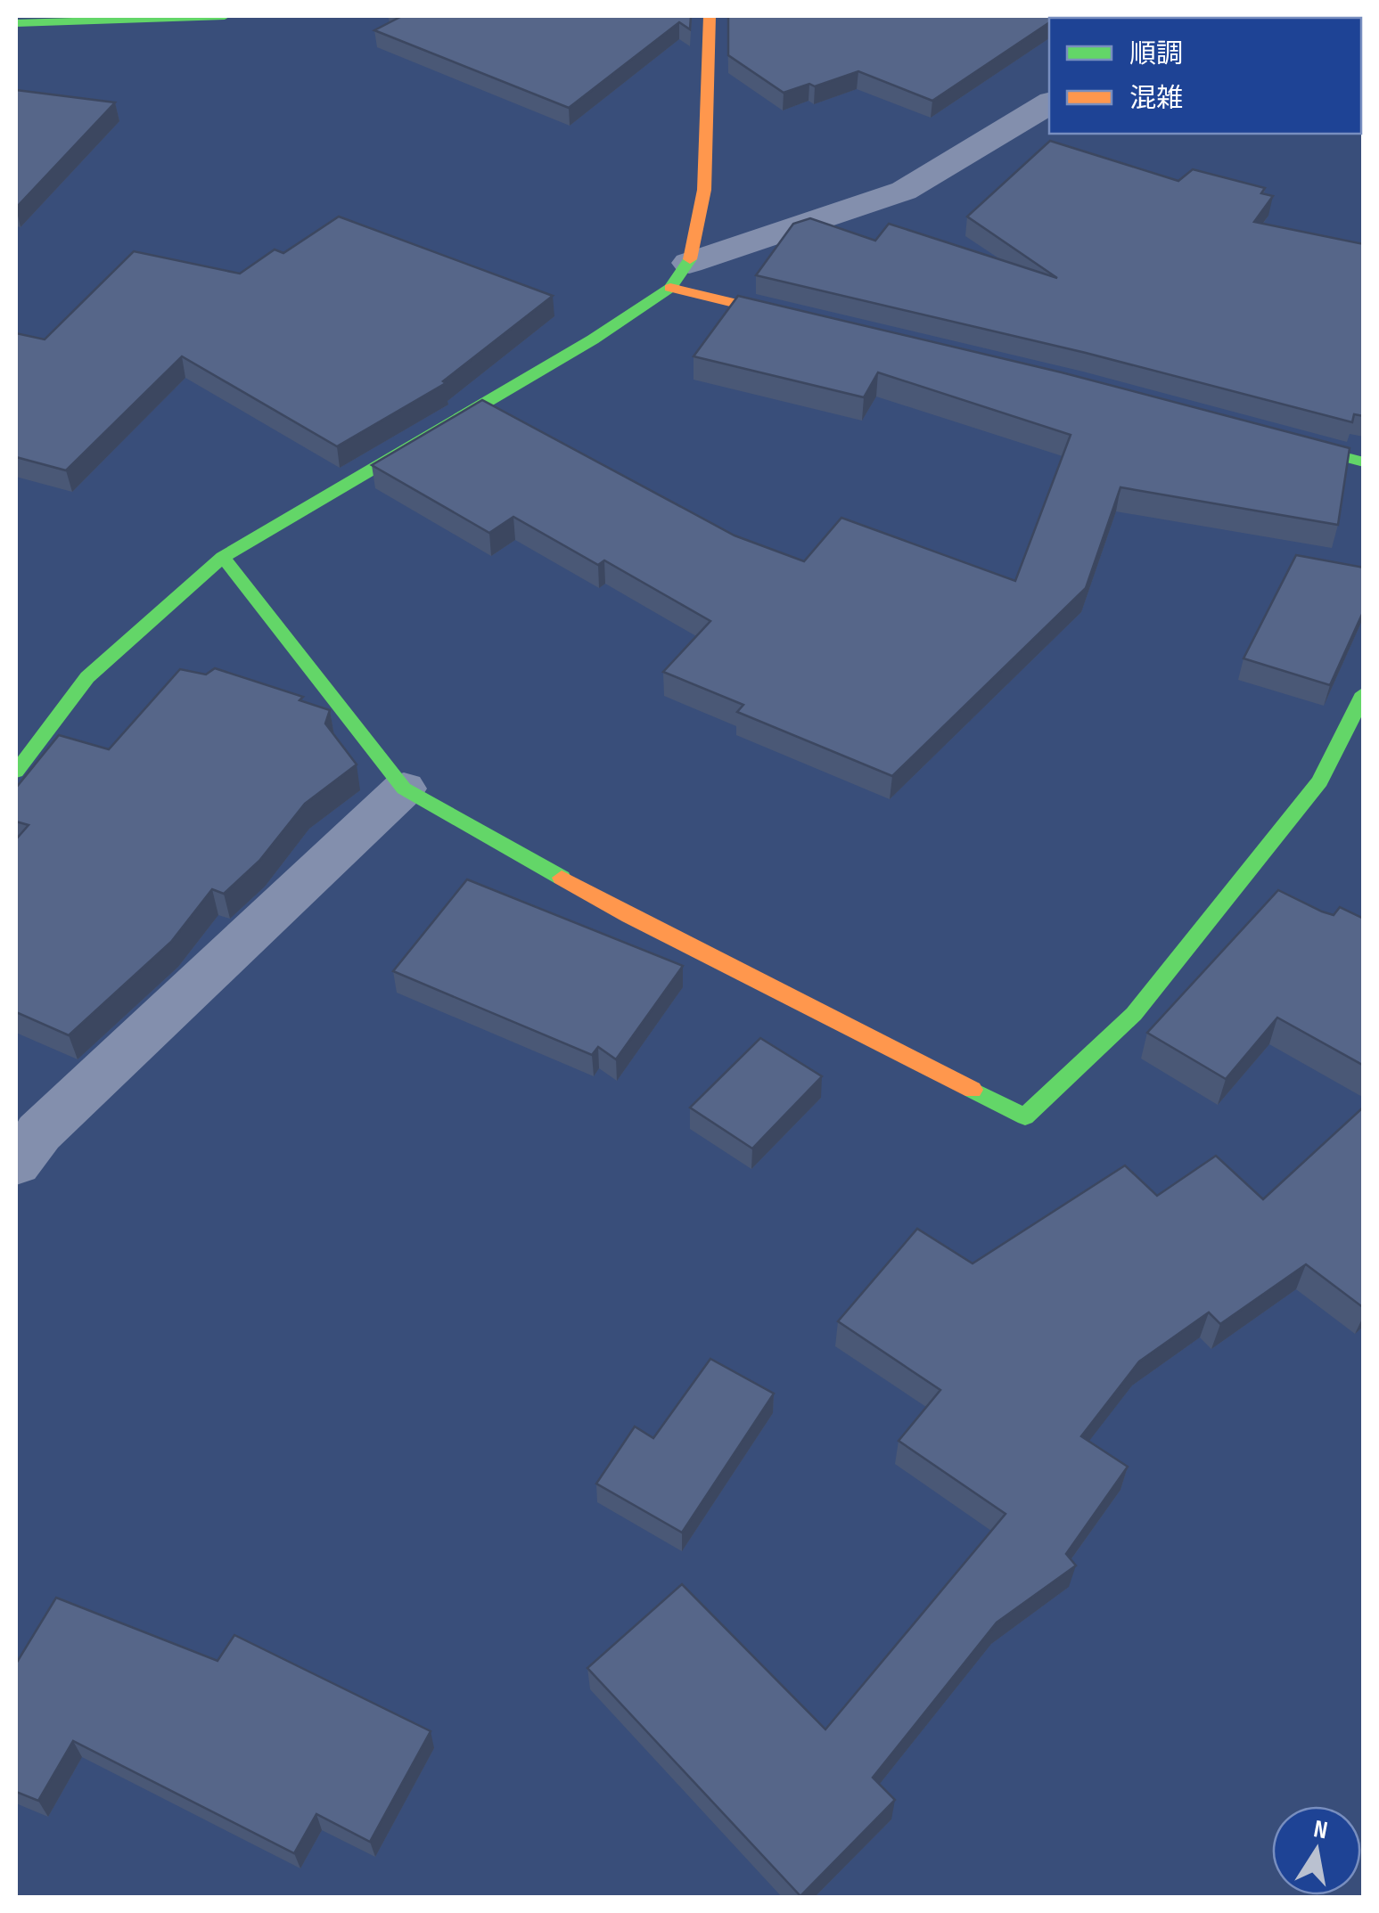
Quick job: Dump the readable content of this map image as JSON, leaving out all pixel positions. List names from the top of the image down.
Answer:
{
  "legend": ["順調", "混雑"],
  "north": "top"
}
